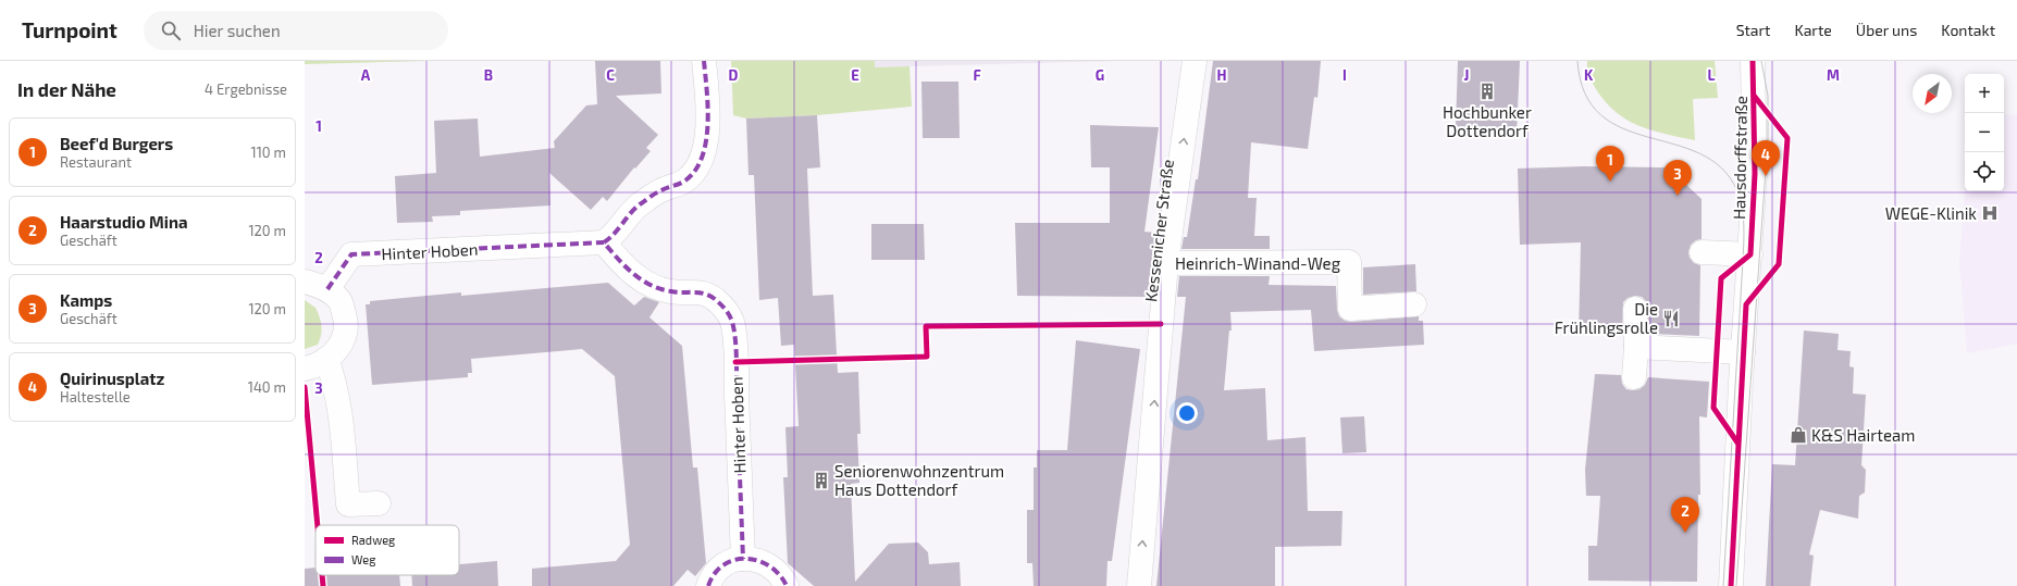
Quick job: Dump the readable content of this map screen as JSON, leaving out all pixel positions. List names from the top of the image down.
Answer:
{
  "streets": {
    "street": [
      "Hausdorffstraße",
      "Kessenicher Straße",
      "Hinter Hoben",
      "Heinrich-Winand-Weg"
    ]
  },
  "crossings": [
    ["Kessenicher Straße", "Heinrich-Winand-Weg"]
  ],
  "one_way": ["Kessenicher Straße"],
  "places": {
    "building": ["Hochbunker Dottendorf", "Seniorenwohnzentrum Haus Dottendorf"],
    "hospital": ["WEGE-Klinik"],
    "restaurant": ["Die Frühlingsrolle"],
    "shop": ["K&S Hairteam"]
  },
  "legend": ["Radweg", "Weg"],
  "north": "bottom left",
  "page": {
    "header": "Turnpoint",
    "search": "Hier suchen",
    "nav": [
      "Start",
      "Karte",
      "Über uns",
      "Kontakt"
    ],
    "heading": ["In der Nähe", "4 Ergebnisse"],
    "map_buttons": ["+", "−"],
    "list": [
      {
        "mark": "1",
        "name": "Beef'd Burgers",
        "note": "Restaurant",
        "value": "110 m"
      },
      {
        "mark": "2",
        "name": "Haarstudio Mina",
        "note": "Geschäft",
        "value": "120 m"
      },
      {
        "mark": "3",
        "name": "Kamps",
        "note": "Geschäft",
        "value": "120 m"
      },
      {
        "mark": "4",
        "name": "Quirinusplatz",
        "note": "Haltestelle",
        "value": "140 m"
      }
    ],
    "pins": [
      "4",
      "1",
      "3",
      "2"
    ]
  },
  "grid": {
    "columns": [
      "A",
      "B",
      "C",
      "D",
      "E",
      "F",
      "G",
      "H",
      "I",
      "J",
      "K",
      "L",
      "M"
    ],
    "rows": ["1", "2", "3"]
  }
}
